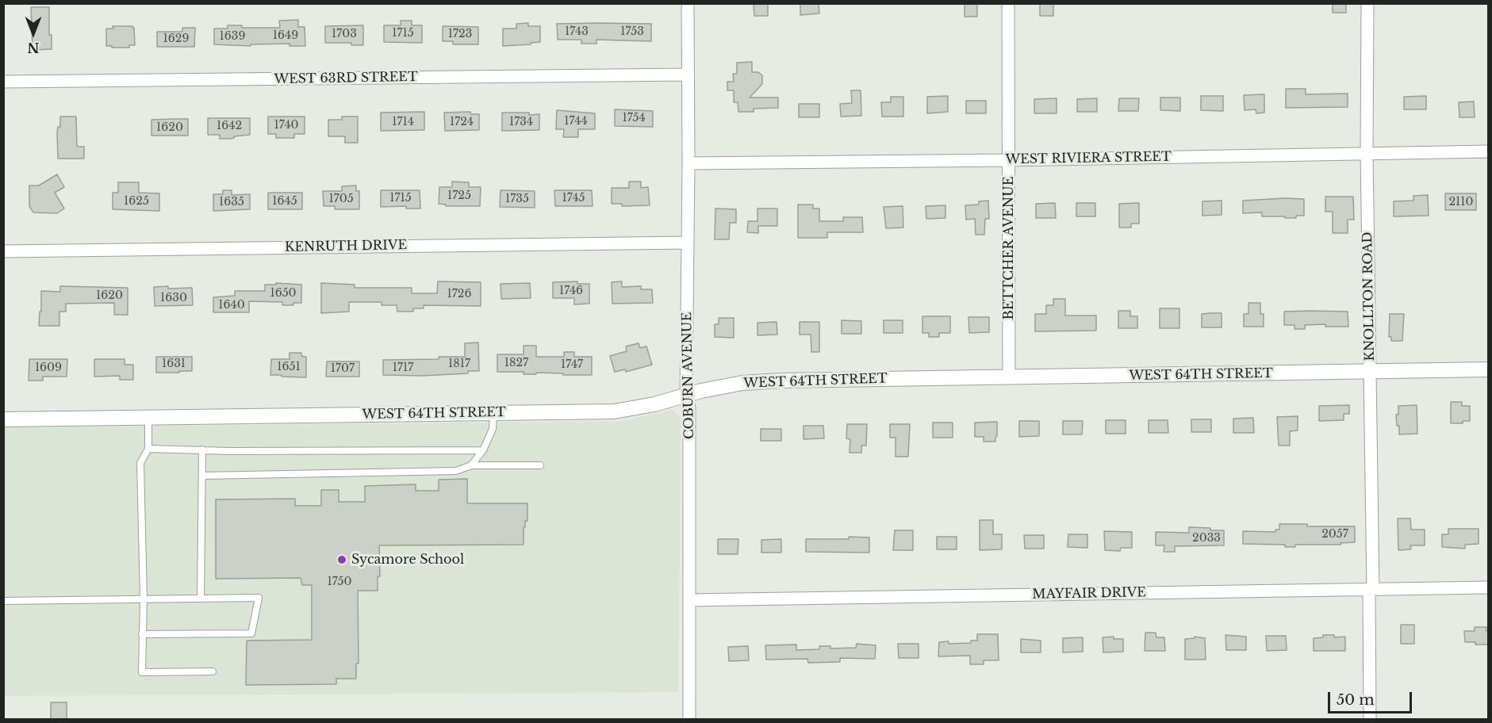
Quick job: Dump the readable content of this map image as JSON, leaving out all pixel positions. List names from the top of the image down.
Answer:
{
  "streets": {
    "street": [
      "WEST 63RD STREET",
      "WEST RIVIERA STREET",
      "KENRUTH DRIVE",
      "BETTCHER AVENUE",
      "KNOLLTON ROAD",
      "WEST 64TH STREET",
      "COBURN AVENUE",
      "MAYFAIR DRIVE"
    ]
  },
  "crossings": [
    ["WEST 63RD STREET", "COBURN AVENUE"],
    ["WEST RIVIERA STREET", "BETTCHER AVENUE"],
    ["WEST RIVIERA STREET", "KNOLLTON ROAD"],
    ["WEST RIVIERA STREET", "COBURN AVENUE"],
    ["KENRUTH DRIVE", "COBURN AVENUE"],
    ["BETTCHER AVENUE", "WEST 64TH STREET"],
    ["KNOLLTON ROAD", "WEST 64TH STREET"],
    ["KNOLLTON ROAD", "MAYFAIR DRIVE"],
    ["WEST 64TH STREET", "COBURN AVENUE"],
    ["COBURN AVENUE", "MAYFAIR DRIVE"]
  ],
  "places": ["Sycamore School"],
  "house_numbers": [
    "1743",
    "1753",
    "1715",
    "1703",
    "1723",
    "1649",
    "1639",
    "1629",
    "1754",
    "1744",
    "1714",
    "1724",
    "1734",
    "1740",
    "1642",
    "1620",
    "1725",
    "1715",
    "1745",
    "1705",
    "1735",
    "1625",
    "1645",
    "1635",
    "2110",
    "1746",
    "1650",
    "1726",
    "1620",
    "1630",
    "1640",
    "1827",
    "1631",
    "1817",
    "1747",
    "1651",
    "1609",
    "1717",
    "1707",
    "2057",
    "2033",
    "1750"
  ],
  "scale_bar": "50 m",
  "north": "bottom"
}
